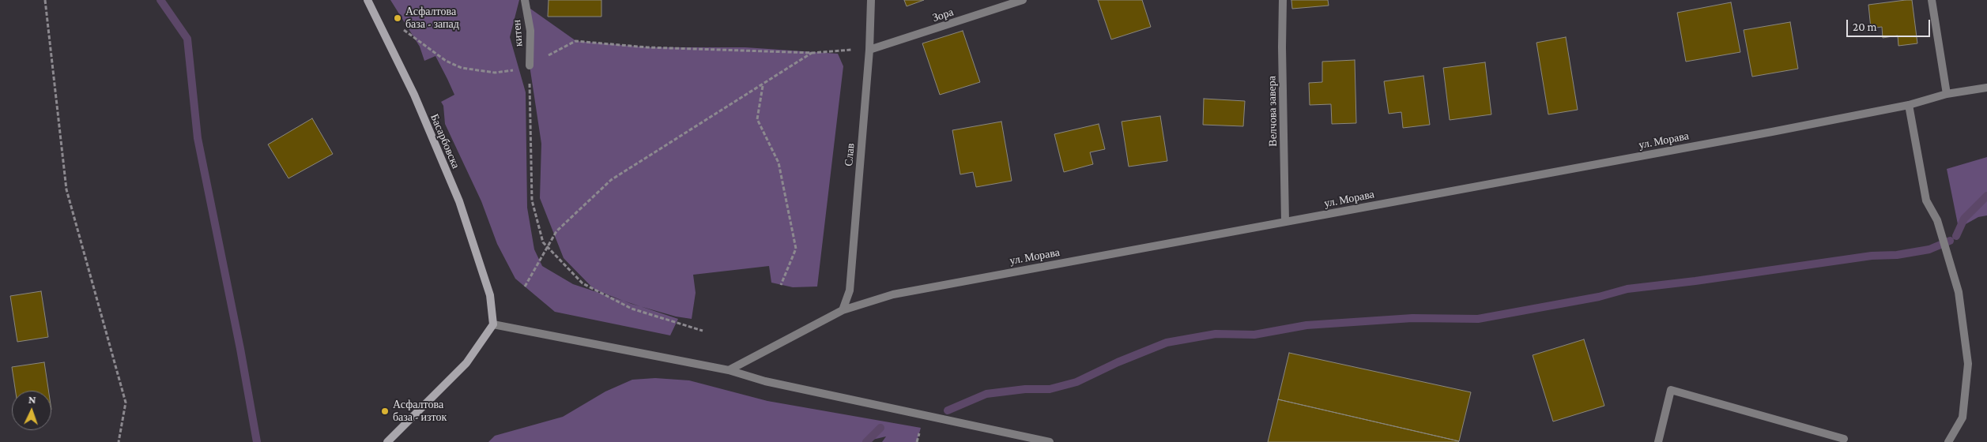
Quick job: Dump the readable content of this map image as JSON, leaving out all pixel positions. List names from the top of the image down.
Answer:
{
  "streets": {
    "street": [
      "Зора",
      "китен",
      "Велчова завера",
      "ул. Морава",
      "Басарбовска",
      "Слав"
    ]
  },
  "crossings": [
    ["Зора", "Слав"],
    ["Велчова завера", "ул. Морава"],
    ["ул. Морава", "Слав"]
  ],
  "places": ["Асфалтова база - запад", "Асфалтова база - изток"],
  "scale_bar": "20 m",
  "north": "top"
}
